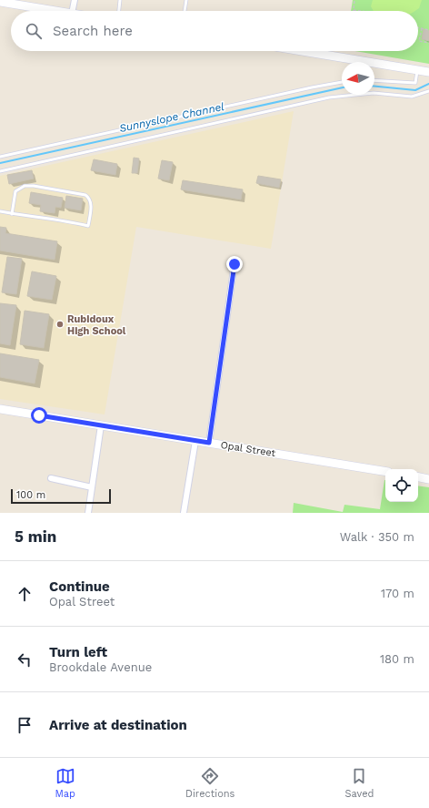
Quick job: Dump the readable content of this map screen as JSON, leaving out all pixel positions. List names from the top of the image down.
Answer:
{
  "streets": {
    "street": ["Opal Street"]
  },
  "water": ["Sunnyslope Channel"],
  "places": ["Rubidoux High School"],
  "scale_bar": "100 m",
  "north": "left",
  "page": {
    "search": "Search here",
    "scale": "100 m",
    "heading": ["5 min", "Walk · 350 m"],
    "list": [
      ["Continue", "Opal Street", "170 m"],
      ["Turn left", "Brookdale Avenue", "180 m"],
      "Arrive at destination"
    ],
    "nav": ["Map", "Directions", "Saved"]
  }
}
